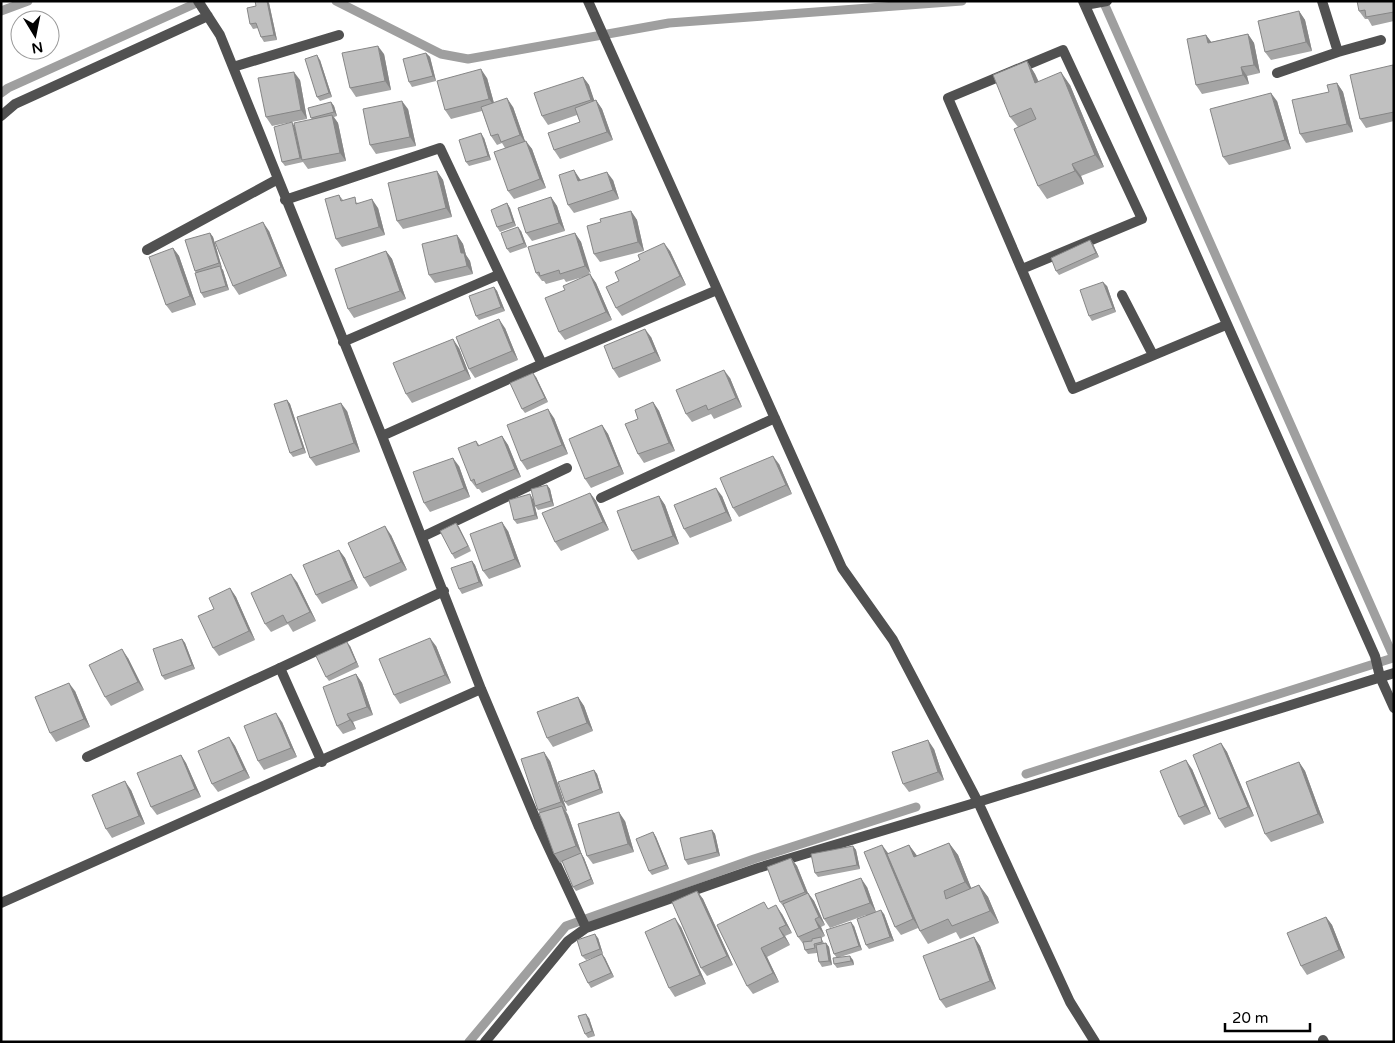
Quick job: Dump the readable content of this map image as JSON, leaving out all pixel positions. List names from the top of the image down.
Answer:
{
  "scale_bar": "20 m",
  "north": "bottom"
}
